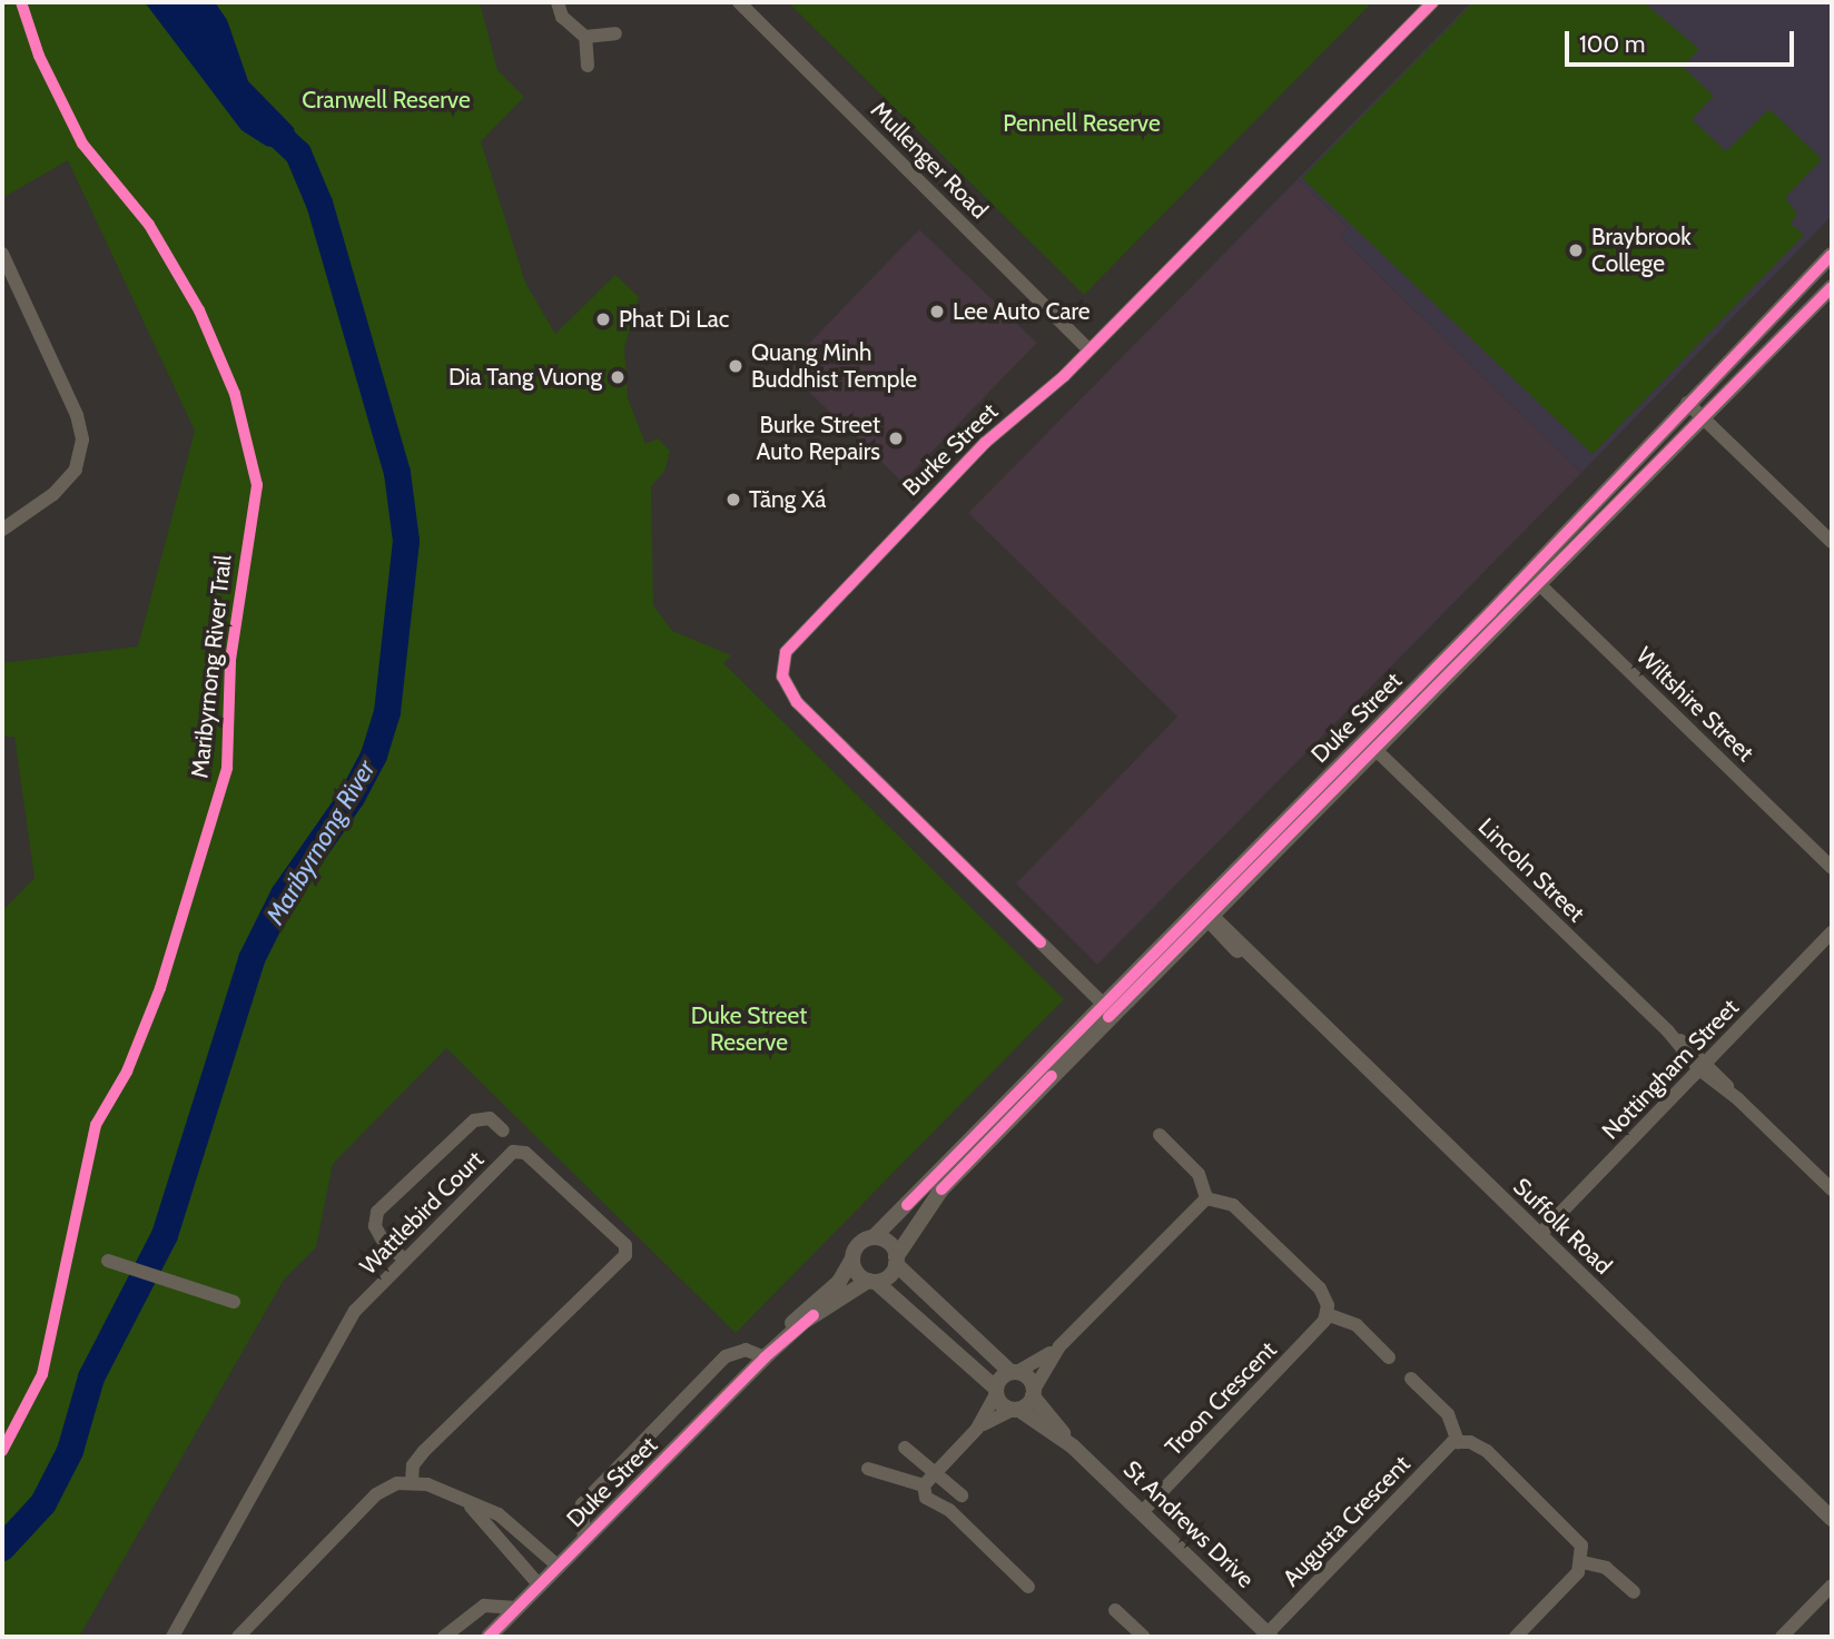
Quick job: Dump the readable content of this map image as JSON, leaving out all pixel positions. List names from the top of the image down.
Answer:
{
  "streets": {
    "street": [
      "Mullenger Road",
      "Burke Street",
      "Wiltshire Street",
      "Duke Street",
      "Lincoln Street",
      "Nottingham Street",
      "Wattlebird Court",
      "Suffolk Road",
      "Troon Crescent",
      "Augusta Crescent",
      "St Andrews Drive"
    ],
    "cycle path": ["Maribyrnong River Trail"]
  },
  "crossings": [
    ["Mullenger Road", "Burke Street"],
    ["Burke Street", "Duke Street"],
    ["Wiltshire Street", "Duke Street"],
    ["Duke Street", "Lincoln Street"],
    ["Duke Street", "Suffolk Road"],
    ["Lincoln Street", "Nottingham Street"],
    ["Nottingham Street", "Suffolk Road"],
    ["Troon Crescent", "St Andrews Drive"],
    ["Augusta Crescent", "St Andrews Drive"]
  ],
  "water": ["Maribyrnong River"],
  "parks": ["Cranwell Reserve", "Pennell Reserve", "Duke Street Reserve"],
  "places": [
    "Braybrook College",
    "Lee Auto Care",
    "Phat Di Lac",
    "Quang Minh Buddhist Temple",
    "Dia Tang Vuong",
    "Burke Street Auto Repairs",
    "Tăng Xá"
  ],
  "scale_bar": "100 m"
}
